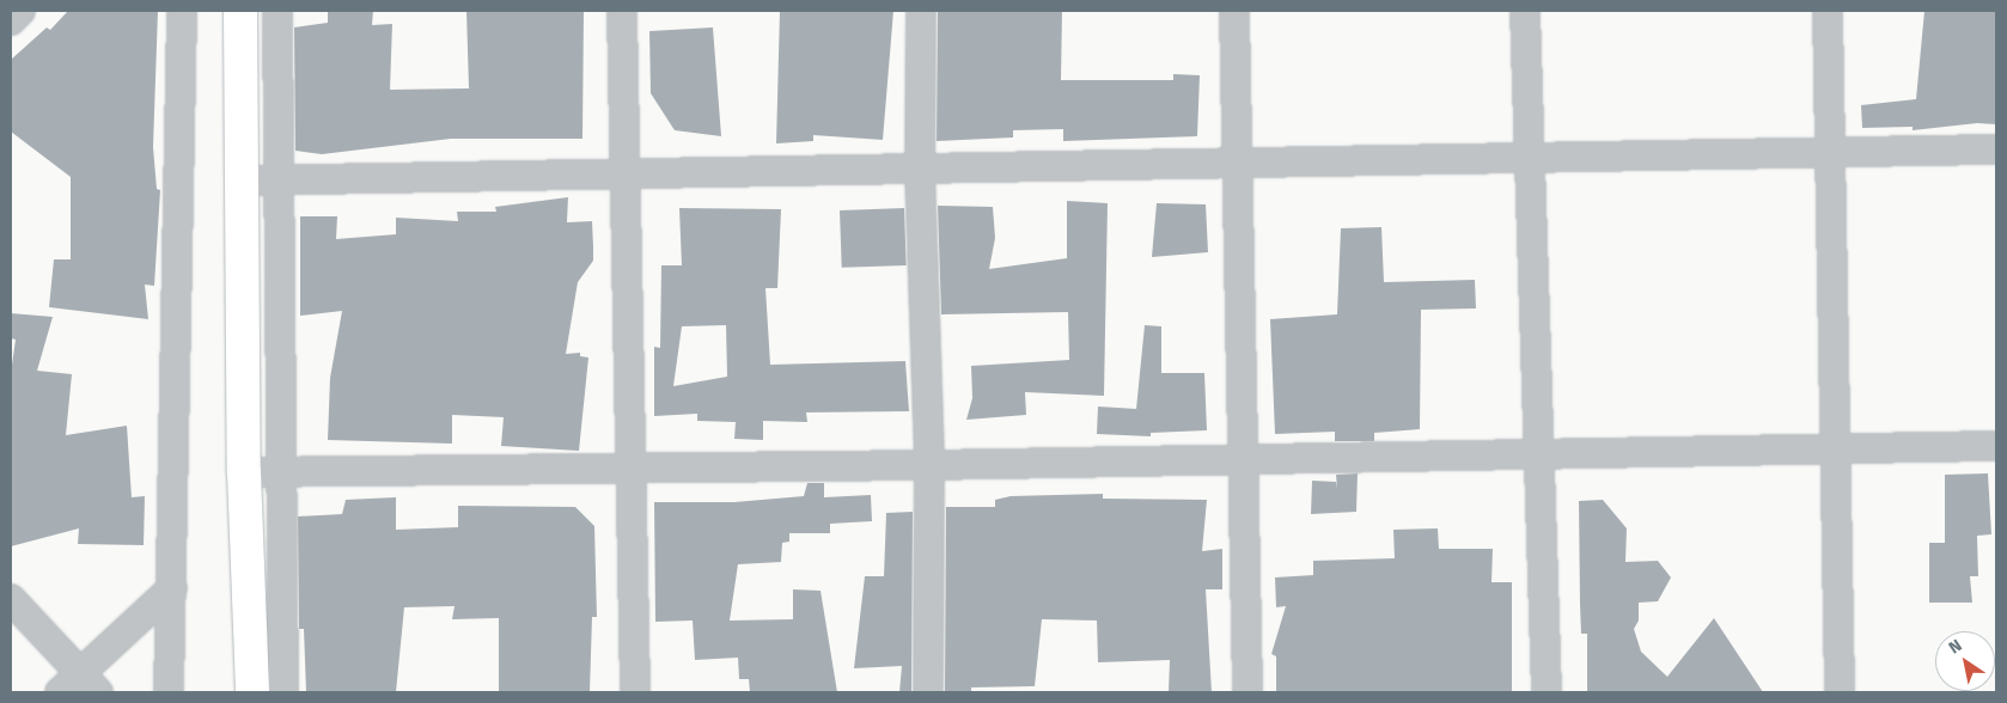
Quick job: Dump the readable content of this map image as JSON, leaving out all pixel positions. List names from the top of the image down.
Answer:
{
  "north": "top left"
}
